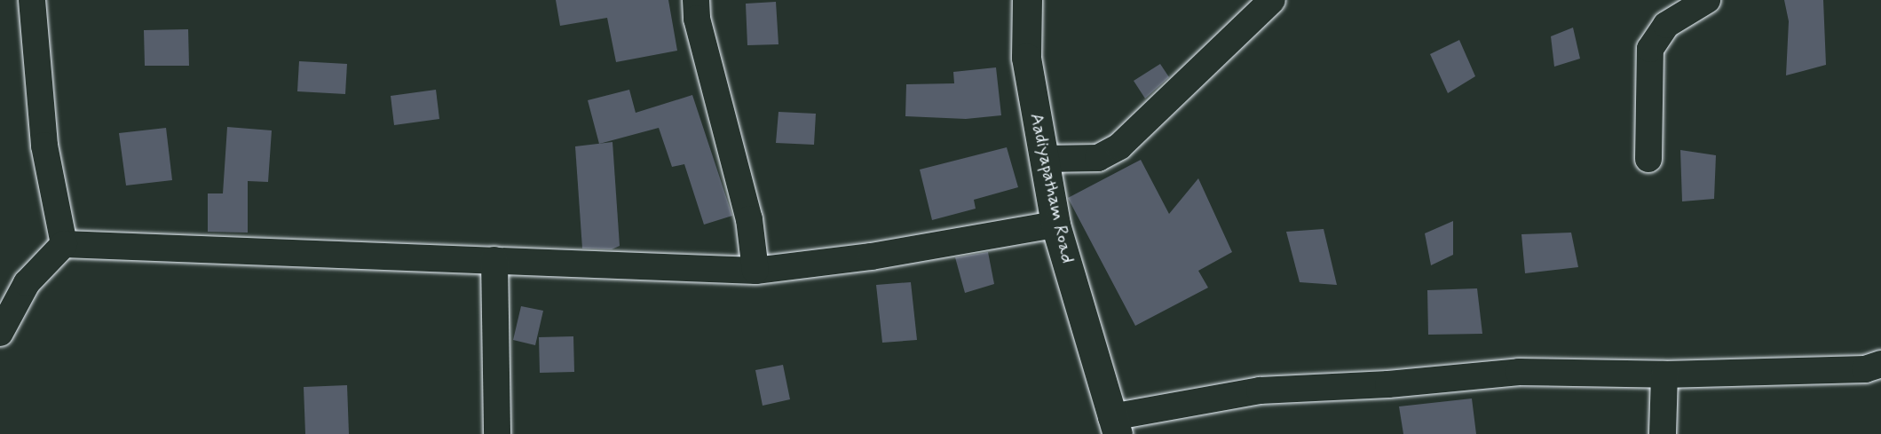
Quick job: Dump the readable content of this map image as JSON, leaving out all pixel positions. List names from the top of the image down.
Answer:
{
  "streets": {
    "street": ["Aadiyapatham Road"]
  }
}
